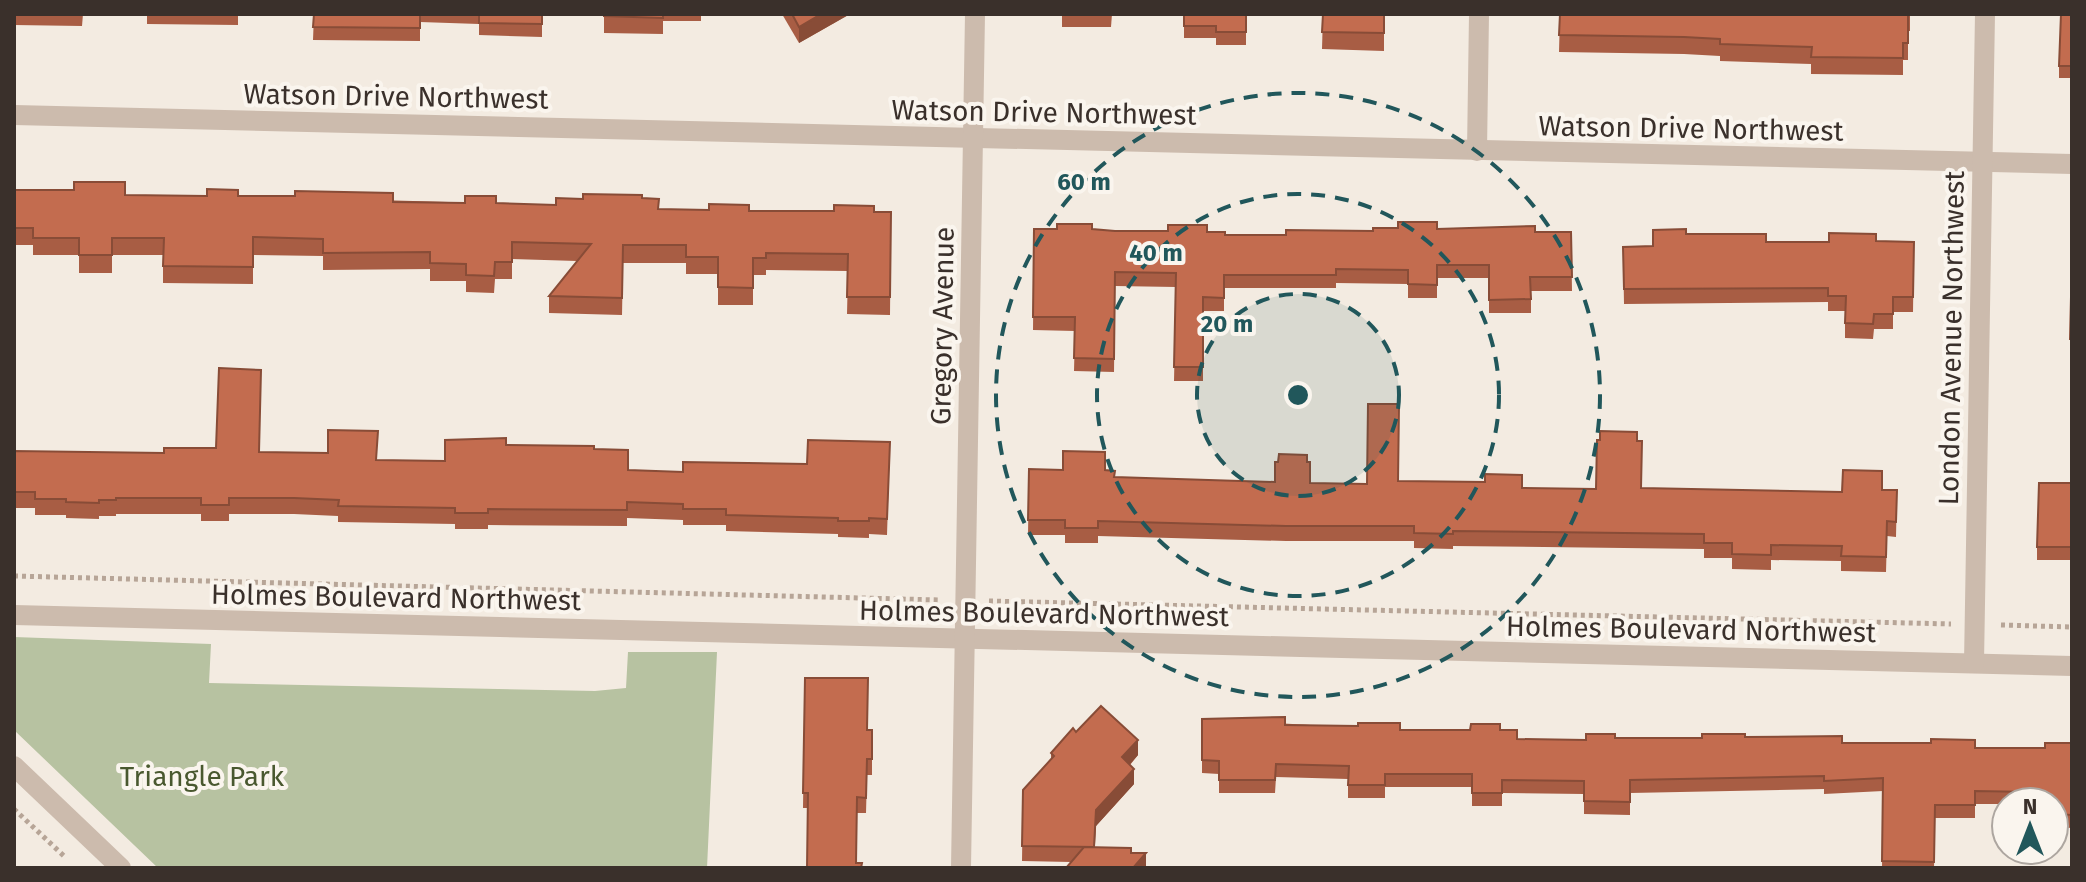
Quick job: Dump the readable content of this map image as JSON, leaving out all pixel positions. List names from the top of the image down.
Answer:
{
  "streets": {
    "street": [
      "Watson Drive Northwest",
      "Gregory Avenue",
      "London Avenue Northwest",
      "Holmes Boulevard Northwest"
    ]
  },
  "crossings": [
    ["Watson Drive Northwest", "Gregory Avenue"],
    ["Watson Drive Northwest", "London Avenue Northwest"],
    ["Gregory Avenue", "Holmes Boulevard Northwest"],
    ["London Avenue Northwest", "Holmes Boulevard Northwest"]
  ],
  "parks": ["Triangle Park"],
  "north": "top",
  "rings": ["60 m", "40 m", "20 m"]
}
